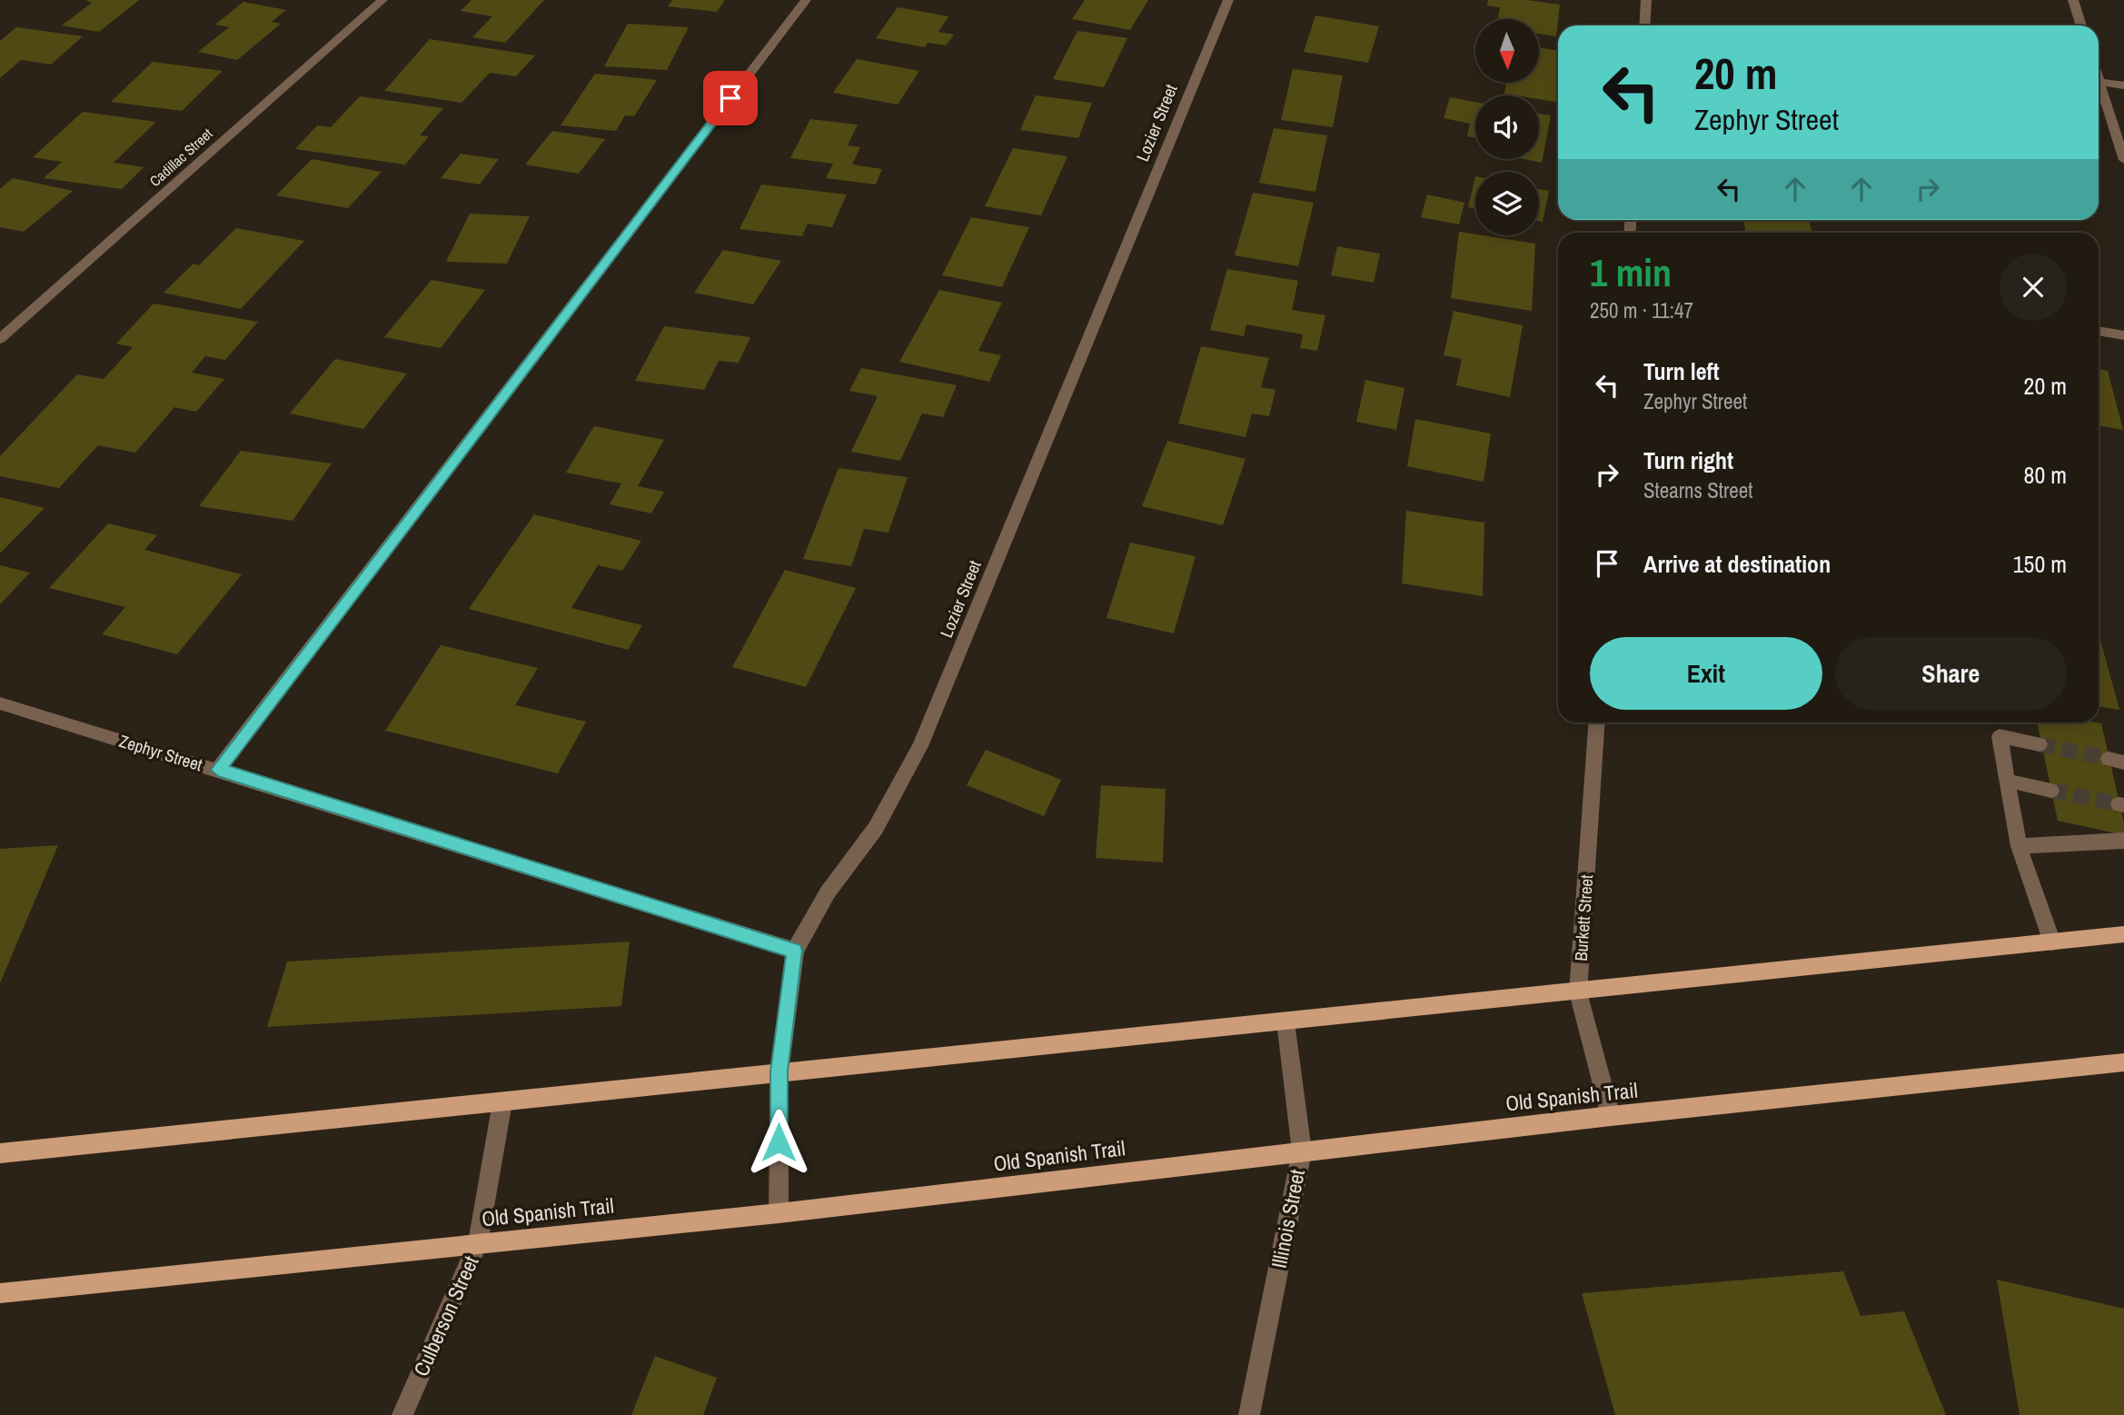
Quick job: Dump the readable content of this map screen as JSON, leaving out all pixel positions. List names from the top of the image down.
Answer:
{
  "streets": {
    "main road": ["Old Spanish Trail"],
    "street": [
      "Lozier Street",
      "Cadillac Street",
      "Zephyr Street",
      "Burkett Street",
      "Illinois Street",
      "Culberson Street"
    ]
  },
  "crossings": [
    ["Lozier Street", "Zephyr Street"],
    ["Lozier Street", "Old Spanish Trail"],
    ["Burkett Street", "Old Spanish Trail"],
    ["Old Spanish Trail", "Illinois Street"],
    ["Old Spanish Trail", "Culberson Street"]
  ],
  "north": "bottom",
  "page": {
    "turn": ["20 m", "Zephyr Street"],
    "heading": ["1 min", "250 m · 11:47"],
    "list": [
      {
        "name": "Turn left",
        "note": "Zephyr Street",
        "value": "20 m"
      },
      {
        "name": "Turn right",
        "note": "Stearns Street",
        "value": "80 m"
      },
      {
        "name": "Arrive at destination",
        "value": "150 m"
      }
    ],
    "buttons": ["Exit", "Share"]
  }
}
